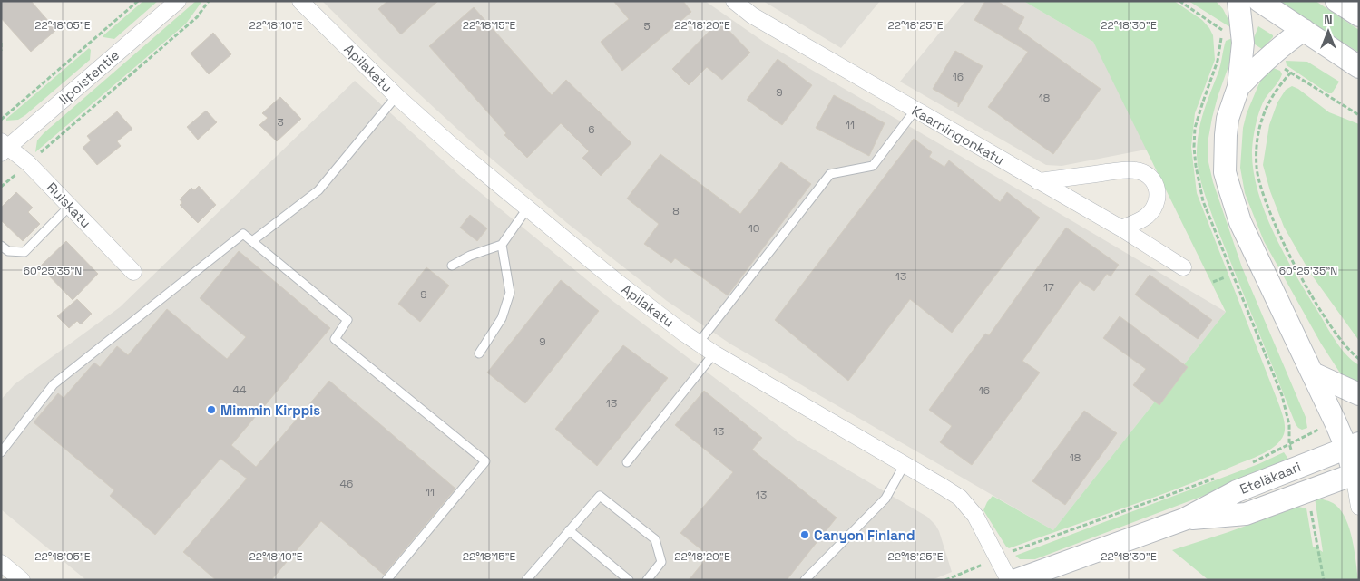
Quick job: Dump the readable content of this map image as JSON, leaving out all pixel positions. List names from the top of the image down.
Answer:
{
  "streets": {
    "main road": ["Eteläkaari"],
    "street": [
      "Apilakatu",
      "Ilpoistentie",
      "Kaarningonkatu",
      "Ruiskatu"
    ]
  },
  "crossings": [
    ["Ilpoistentie", "Ruiskatu"]
  ],
  "places": ["Mimmin Kirppis", "Canyon Finland"],
  "house_numbers": [
    "5",
    "16",
    "9",
    "18",
    "3",
    "11",
    "6",
    "8",
    "10",
    "13",
    "17",
    "9",
    "9",
    "44",
    "16",
    "13",
    "13",
    "18",
    "46",
    "11",
    "13"
  ],
  "north": "top",
  "coordinates": [
    "22°18'05\"E",
    "22°18'10\"E",
    "22°18'15\"E",
    "22°18'20\"E",
    "22°18'25\"E",
    "22°18'30\"E",
    "60°25'35\"N"
  ]
}
